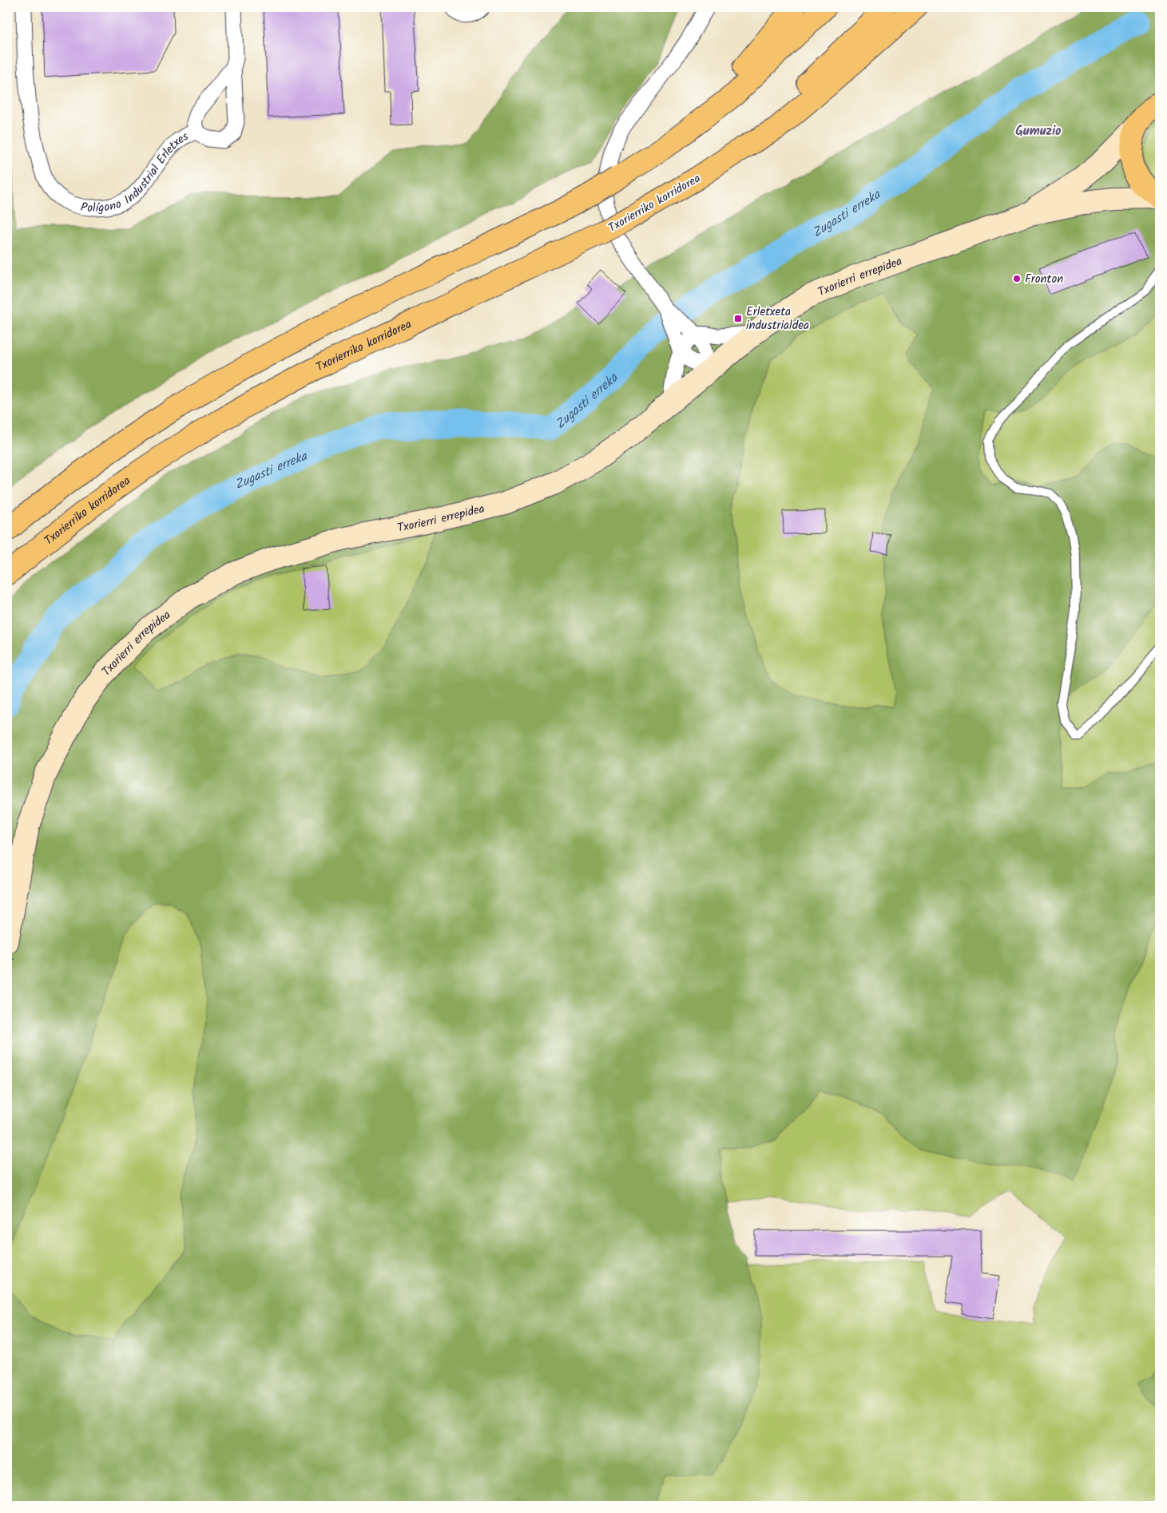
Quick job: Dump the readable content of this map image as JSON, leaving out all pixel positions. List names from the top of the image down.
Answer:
{
  "streets": {
    "highway": ["Txorierriko korridorea"],
    "main road": ["Txorierri errepidea"],
    "street": ["Polígono Industrial Erletxes"]
  },
  "districts": ["Gumuzio"],
  "water": ["Zugasti erreka"],
  "places": {
    "other": ["Fronton"],
    "transit": ["Erletxeta industrialdea"]
  }
}
